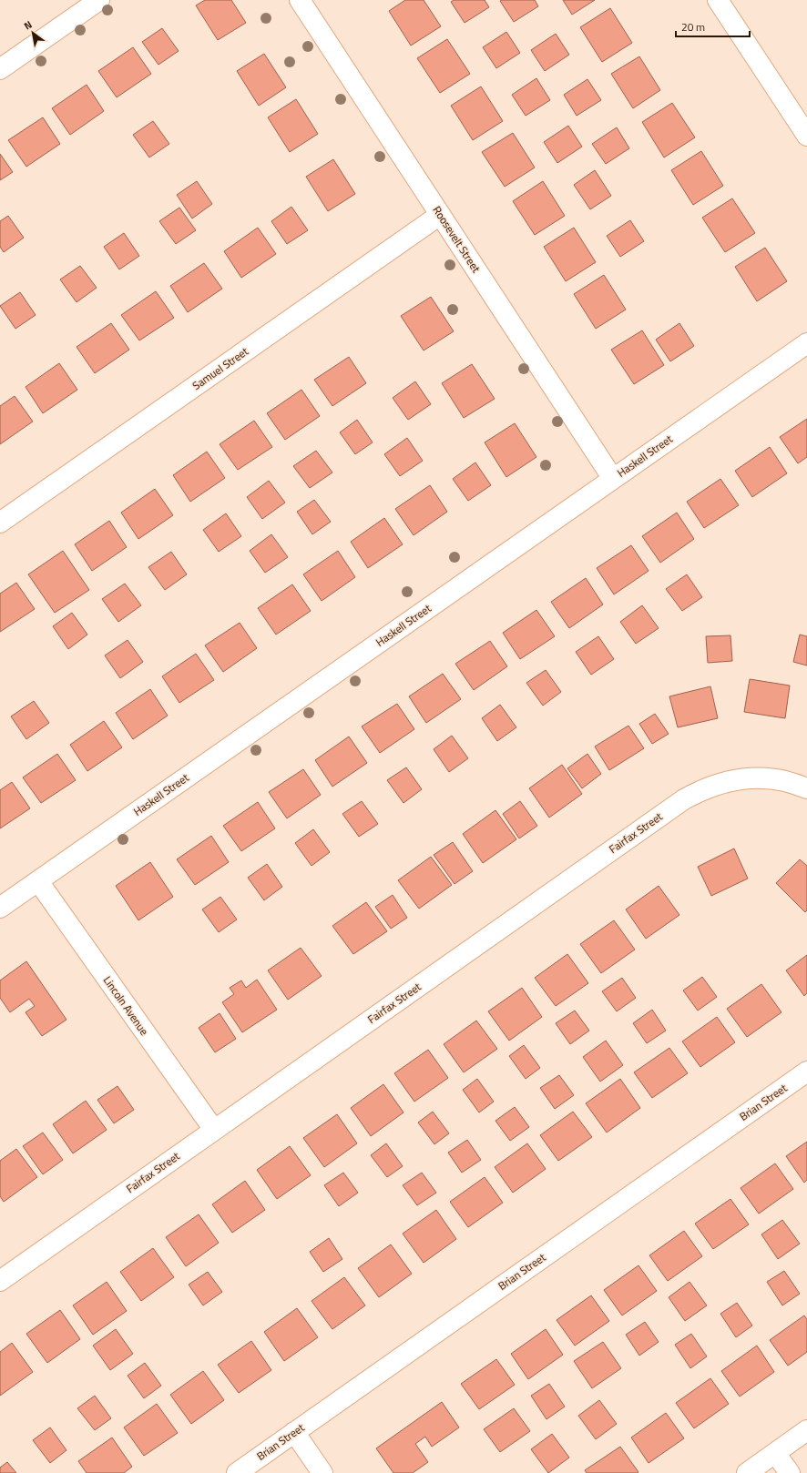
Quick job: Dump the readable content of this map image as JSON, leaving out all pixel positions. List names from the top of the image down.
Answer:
{
  "streets": {
    "street": [
      "Roosevelt Street",
      "Samuel Street",
      "Haskell Street",
      "Fairfax Street",
      "Lincoln Avenue",
      "Brian Street"
    ]
  },
  "crossings": [
    ["Roosevelt Street", "Samuel Street"],
    ["Roosevelt Street", "Haskell Street"],
    ["Haskell Street", "Lincoln Avenue"],
    ["Fairfax Street", "Lincoln Avenue"]
  ],
  "scale_bar": "20 m",
  "north": "top left"
}
